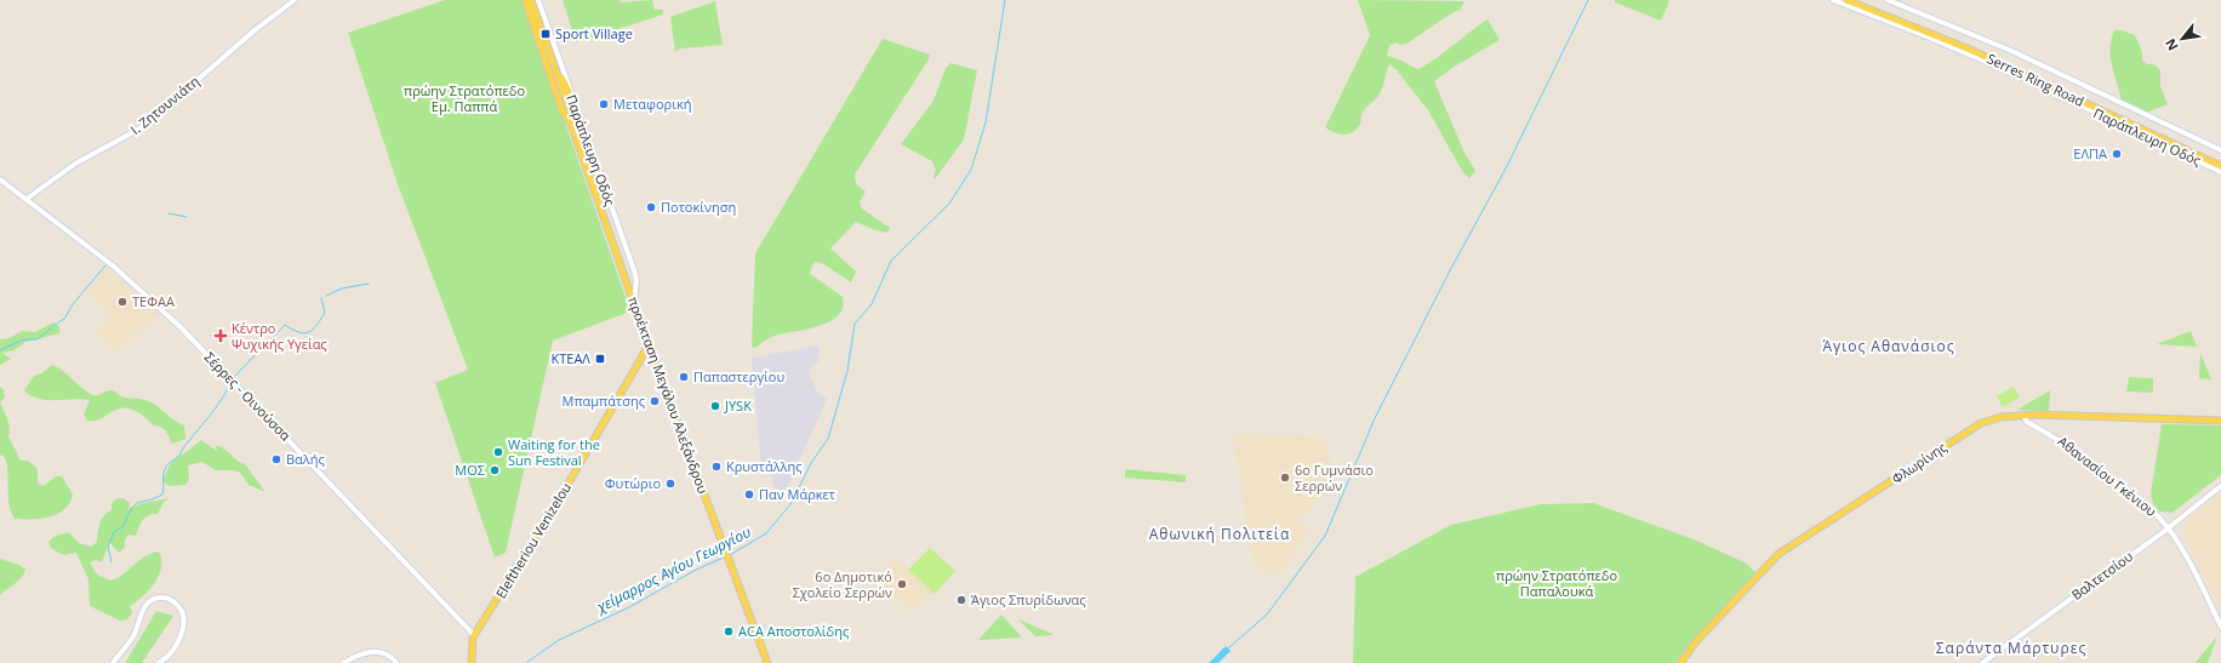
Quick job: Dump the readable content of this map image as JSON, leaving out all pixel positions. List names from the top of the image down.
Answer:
{
  "streets": {
    "main road": [
      "Serres Ring Road",
      "προέκταση Μεγάλου Αλεξάνδρου",
      "Φλωρίνης",
      "Eleftheriou Venizelou"
    ],
    "street": [
      "Ι. Ζητουνιάτη",
      "Παράπλευρη Οδός",
      "Σέρρες - Οινούσσα",
      "Αθανασίου Γκένιου",
      "Βαλτετσίου"
    ]
  },
  "crossings": [
    ["Ι. Ζητουνιάτη", "Σέρρες - Οινούσσα"],
    ["Παράπλευρη Οδός", "προέκταση Μεγάλου Αλεξάνδρου"],
    ["προέκταση Μεγάλου Αλεξάνδρου", "Eleftheriou Venizelou"],
    ["Σέρρες - Οινούσσα", "Eleftheriou Venizelou"],
    ["Φλωρίνης", "Αθανασίου Γκένιου"],
    ["Αθανασίου Γκένιου", "Βαλτετσίου"]
  ],
  "districts": ["Άγιος Αθανάσιος", "Αθωνική Πολιτεία", "Σαράντα Μάρτυρες"],
  "water": ["χείμαρρος Αγίου Γεωργίου"],
  "parks": ["πρώην Στρατόπεδο Εμ. Παππά", "πρώην Στρατόπεδο Παπαλουκά"],
  "places": {
    "transit": ["Sport Village", "ΚΤΕΑΛ"],
    "other": [
      "Μεταφορική",
      "ΕΛΠΑ",
      "Ποτοκίνηση",
      "ΤΕΦΑΑ",
      "Παπαστεργίου",
      "Μπαμπάτσης",
      "JYSK",
      "Waiting for the Sun Festival",
      "Βαλής",
      "Κρυστάλλης",
      "ΜΟΣ",
      "6ο Γυμνάσιο Σερρών",
      "Φυτώριο",
      "Παν Μάρκετ",
      "6ο Δημοτικό Σχολείο Σερρών",
      "Άγιος Σπυρίδωνας",
      "ACA Αποστολίδης"
    ],
    "health": ["Κέντρο Ψυχικής Υγείας"]
  },
  "north": "bottom left"
}
